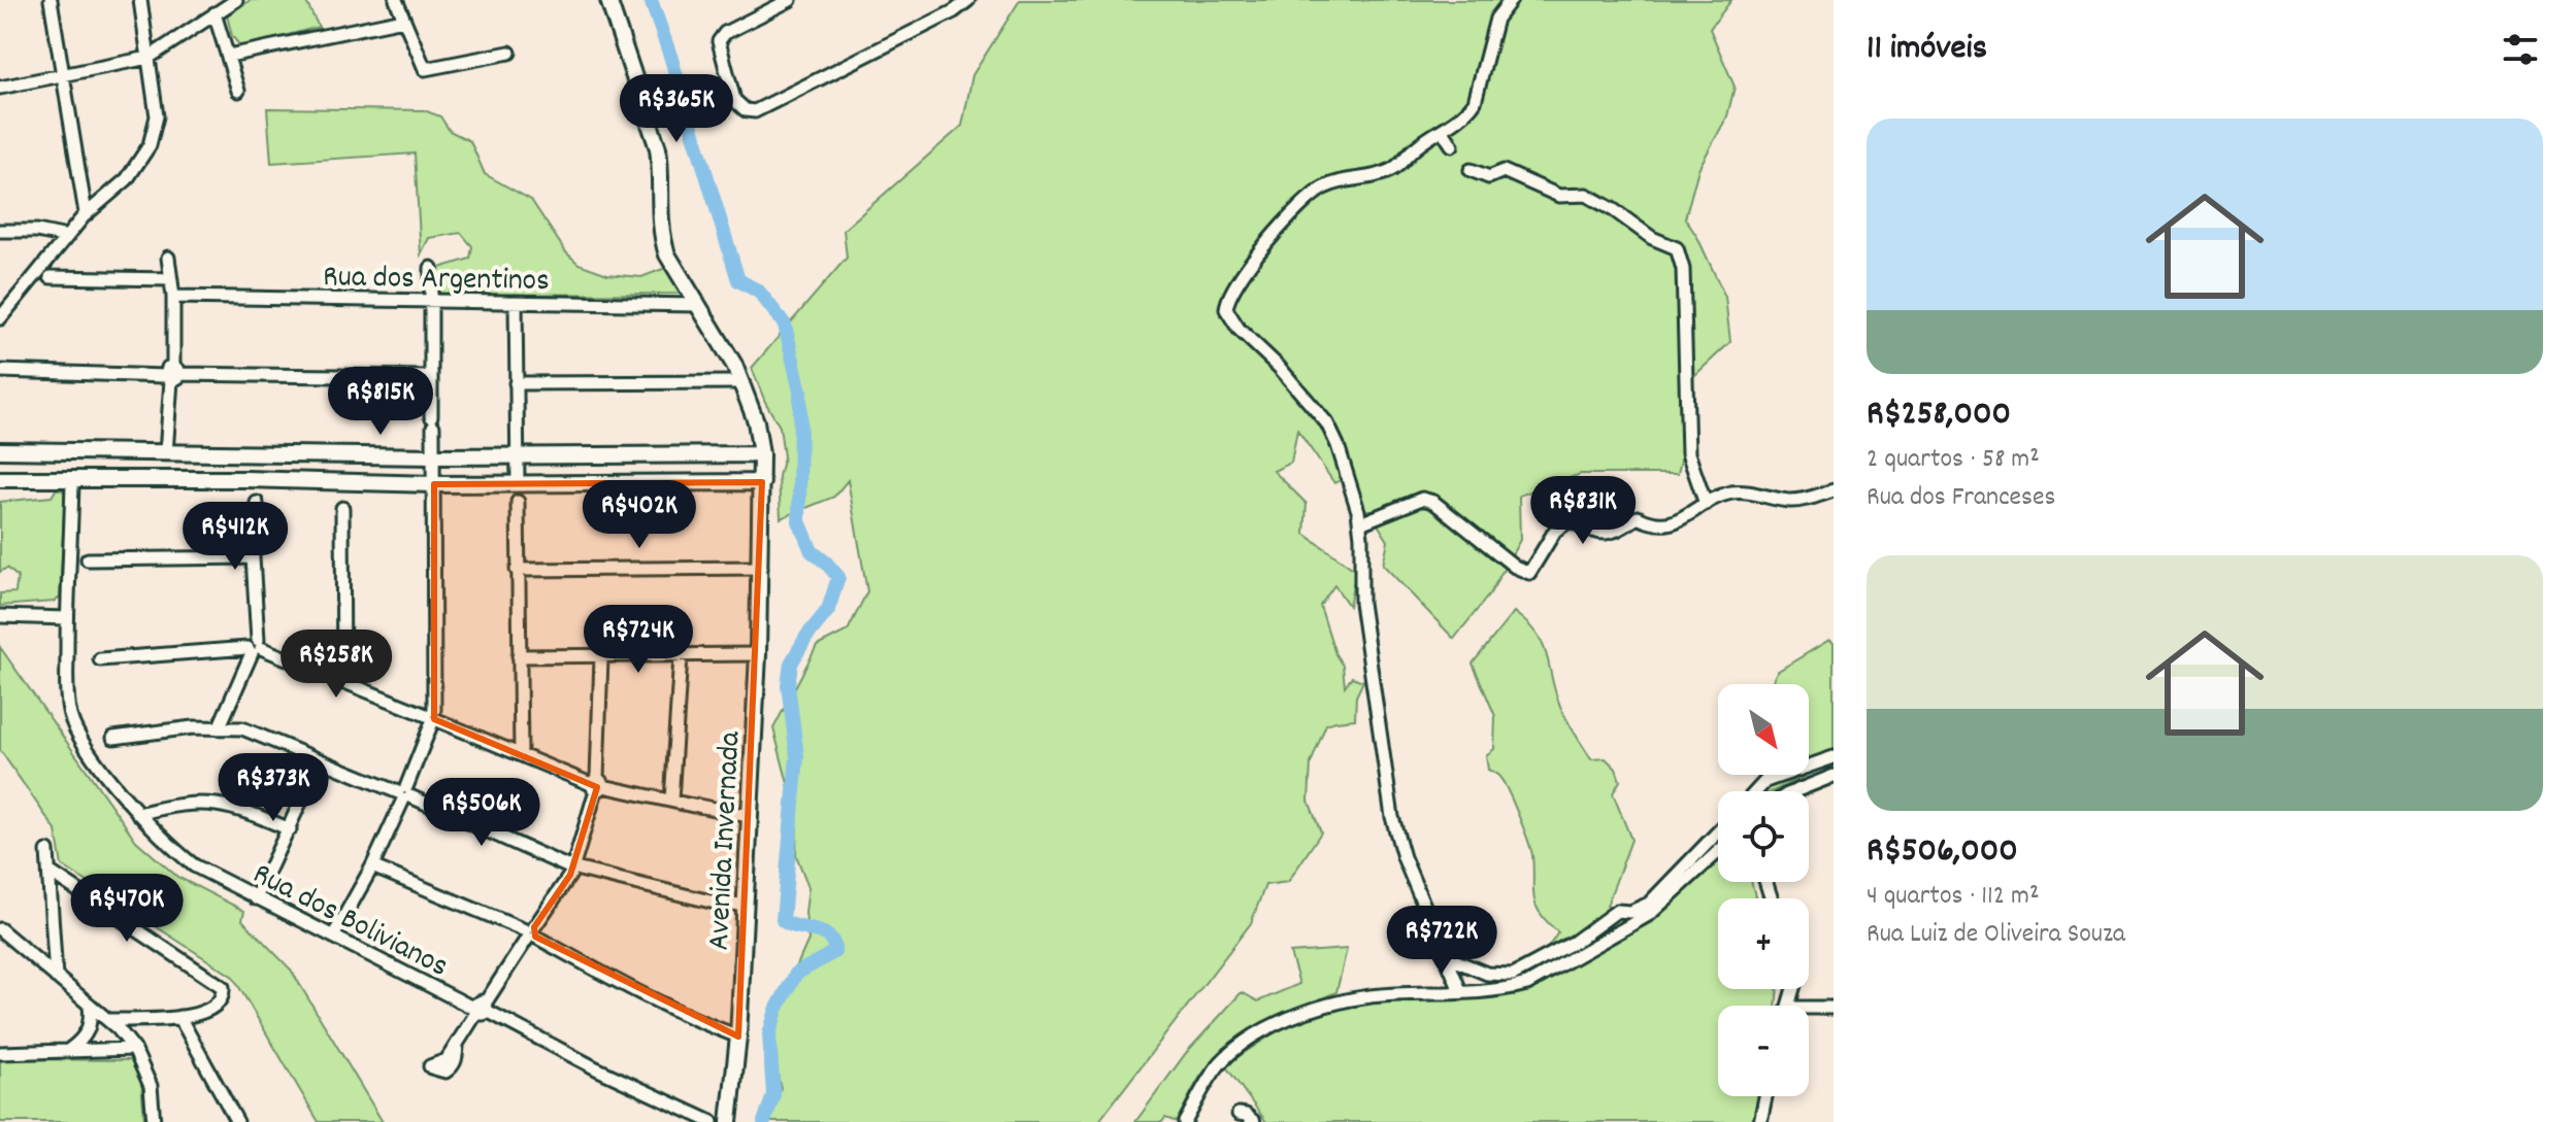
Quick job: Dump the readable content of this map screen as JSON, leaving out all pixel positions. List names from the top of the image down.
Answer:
{
  "streets": {
    "main road": ["Avenida Invernada"],
    "street": ["Rua dos Argentinos", "Rua dos Bolivianos"]
  },
  "crossings": [
    ["Rua dos Argentinos", "Avenida Invernada"]
  ],
  "north": "bottom right",
  "page": {
    "heading": "11 imóveis",
    "price": [
      "R$365K",
      "R$815K",
      "R$831K",
      "R$402K",
      "R$412K",
      "R$724K",
      "R$258K",
      "R$373K",
      "R$506K",
      "R$470K",
      "R$722K"
    ],
    "list": [
      {
        "name": "R$258,000",
        "note": "2 quartos · 58 m² · Rua dos Franceses"
      },
      {
        "name": "R$506,000",
        "note": "4 quartos · 112 m² · Rua Luiz de Oliveira Souza"
      }
    ],
    "map_buttons": ["+", "−"]
  }
}
